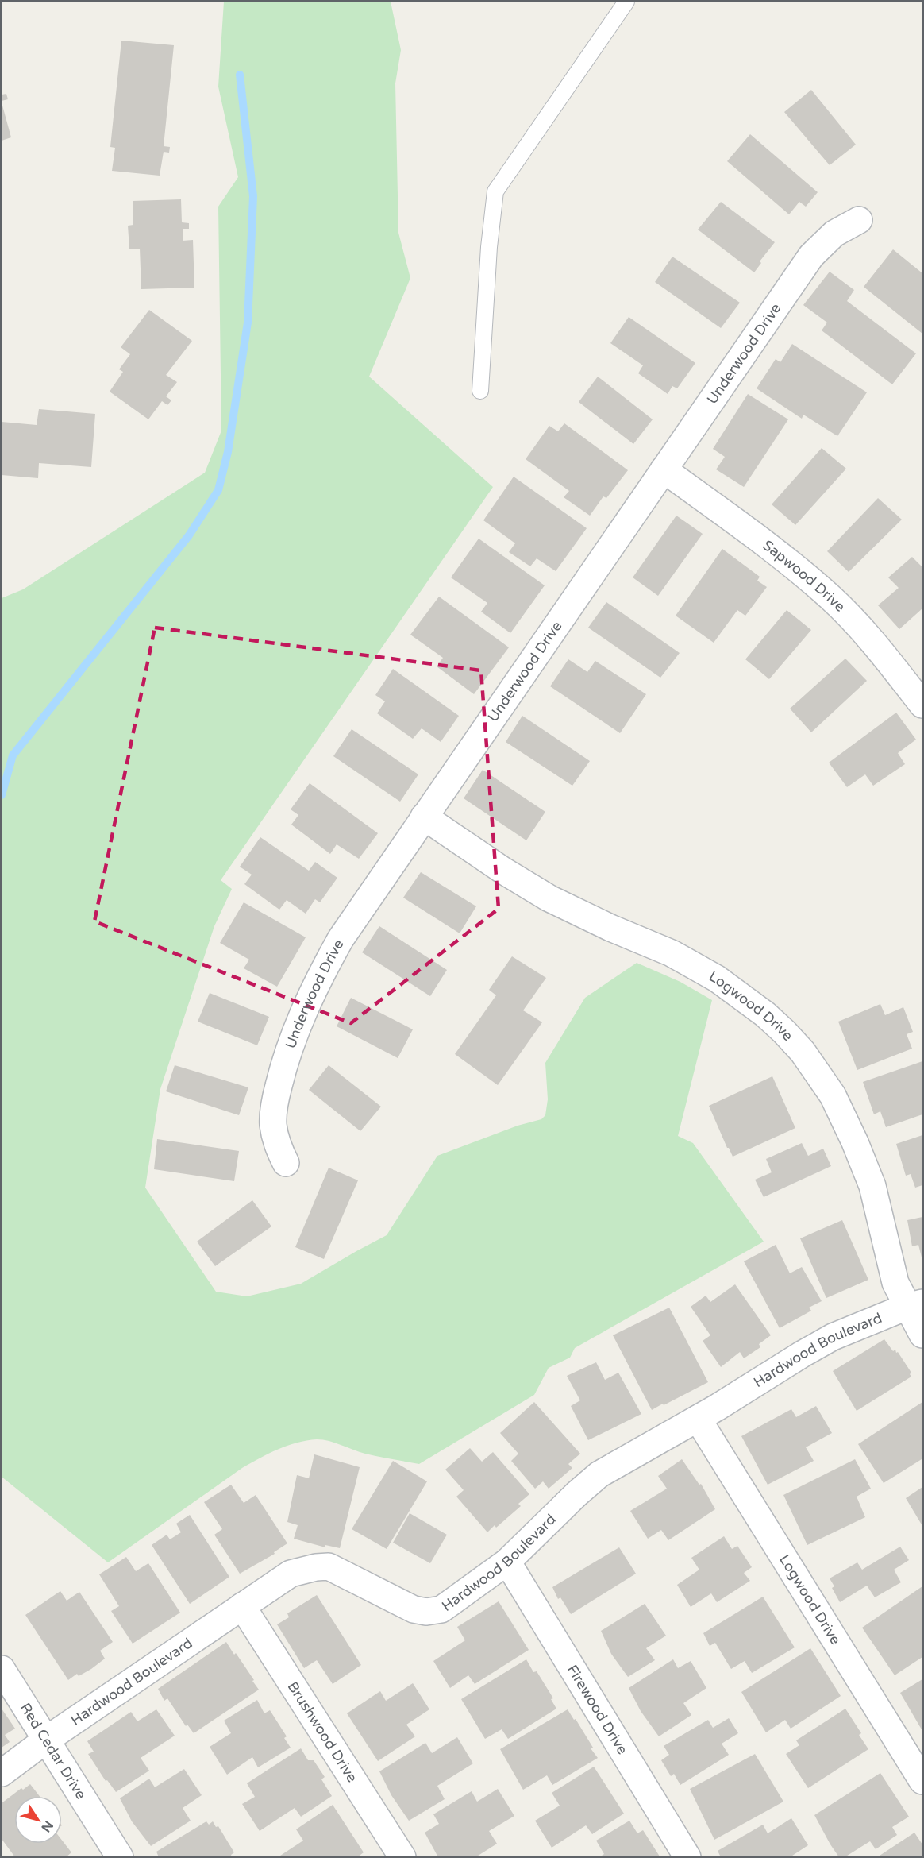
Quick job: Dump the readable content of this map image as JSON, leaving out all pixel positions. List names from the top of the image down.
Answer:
{
  "streets": {
    "street": [
      "Underwood Drive",
      "Sapwood Drive",
      "Logwood Drive",
      "Hardwood Boulevard",
      "Firewood Drive",
      "Brushwood Drive",
      "Red Cedar Drive"
    ]
  },
  "crossings": [
    ["Underwood Drive", "Sapwood Drive"],
    ["Underwood Drive", "Logwood Drive"],
    ["Logwood Drive", "Hardwood Boulevard"],
    ["Hardwood Boulevard", "Firewood Drive"],
    ["Hardwood Boulevard", "Brushwood Drive"],
    ["Hardwood Boulevard", "Red Cedar Drive"]
  ],
  "north": "bottom right"
}
